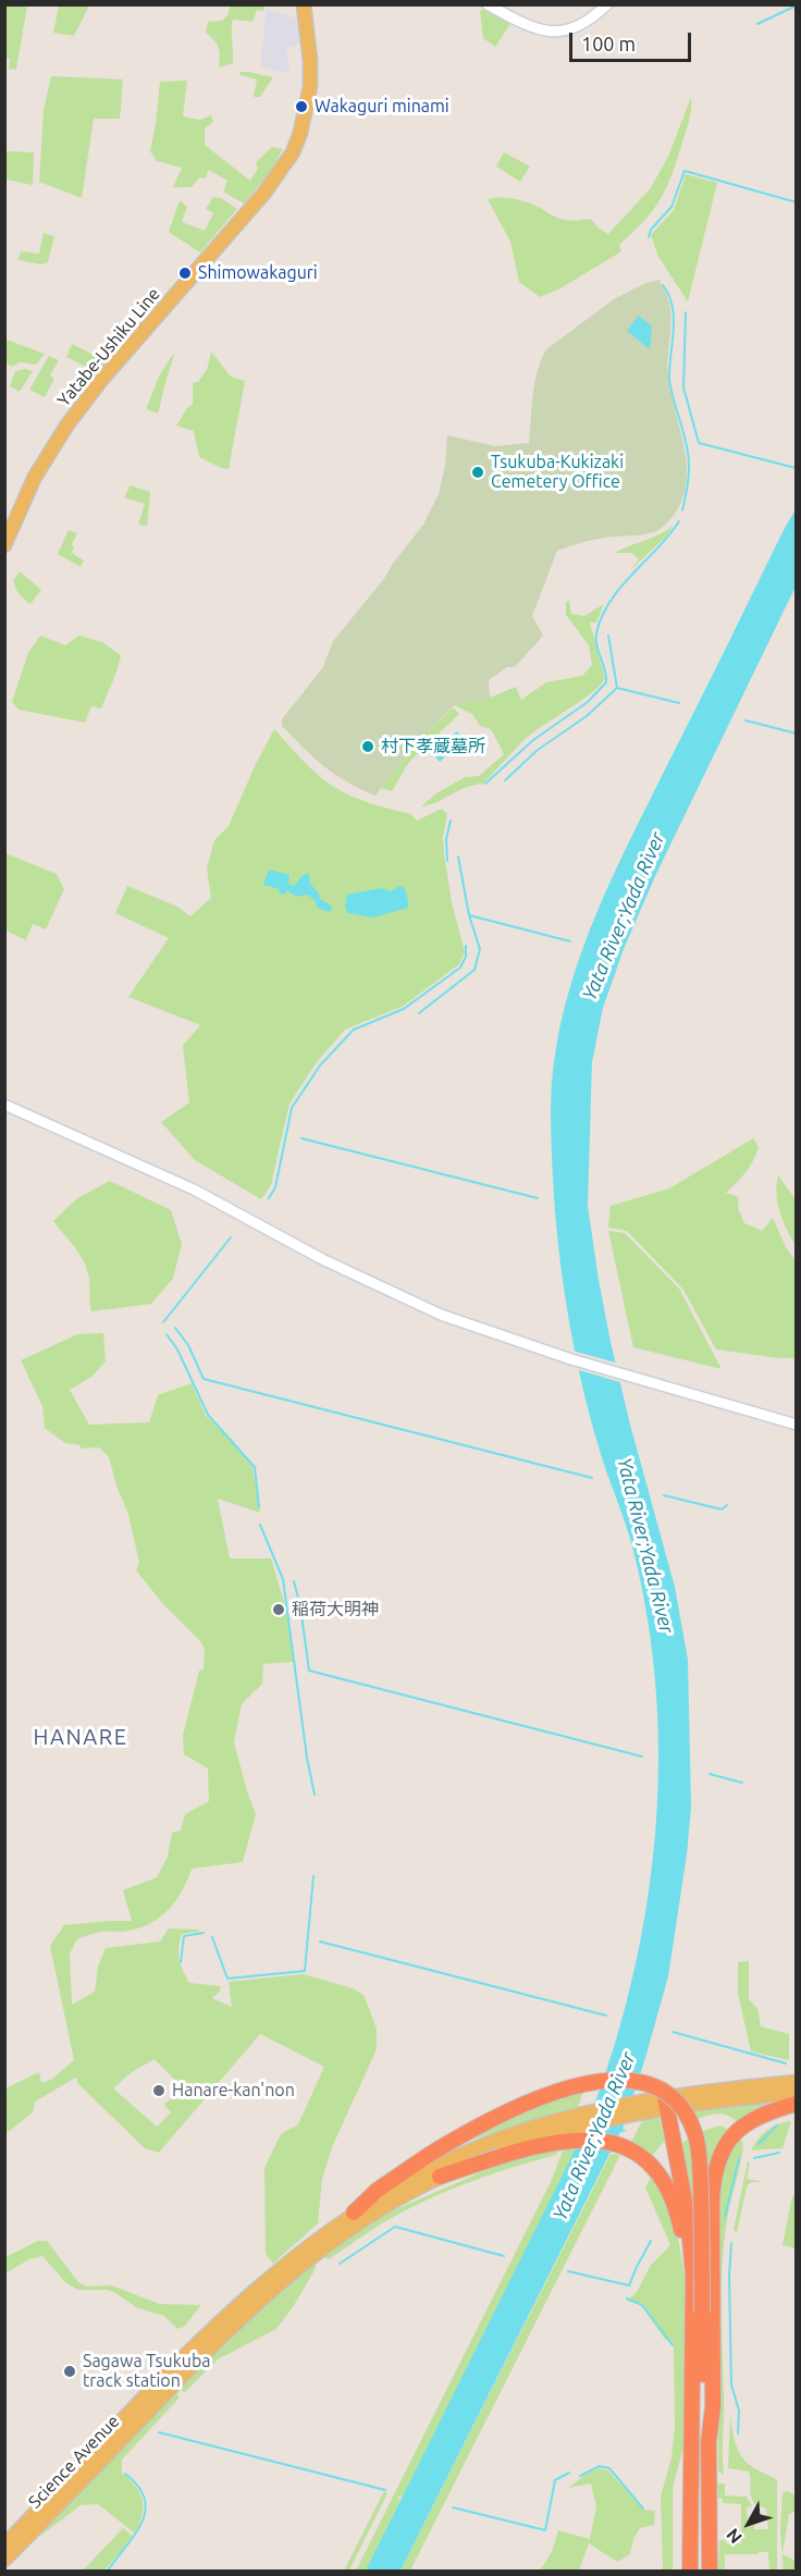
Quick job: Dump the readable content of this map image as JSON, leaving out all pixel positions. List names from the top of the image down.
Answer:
{
  "streets": {
    "main road": ["Yatabe-Ushiku Line", "Science Avenue"]
  },
  "districts": ["HANARE"],
  "water": ["Yata River;Yada River"],
  "places": [
    "Wakaguri minami",
    "Shimowakaguri",
    "Tsukuba-Kukizaki Cemetery Office",
    "村下孝蔵墓所",
    "稲荷大明神",
    "Hanare-kan'non",
    "Sagawa Tsukuba track station"
  ],
  "scale_bar": "100 m",
  "north": "bottom left"
}
